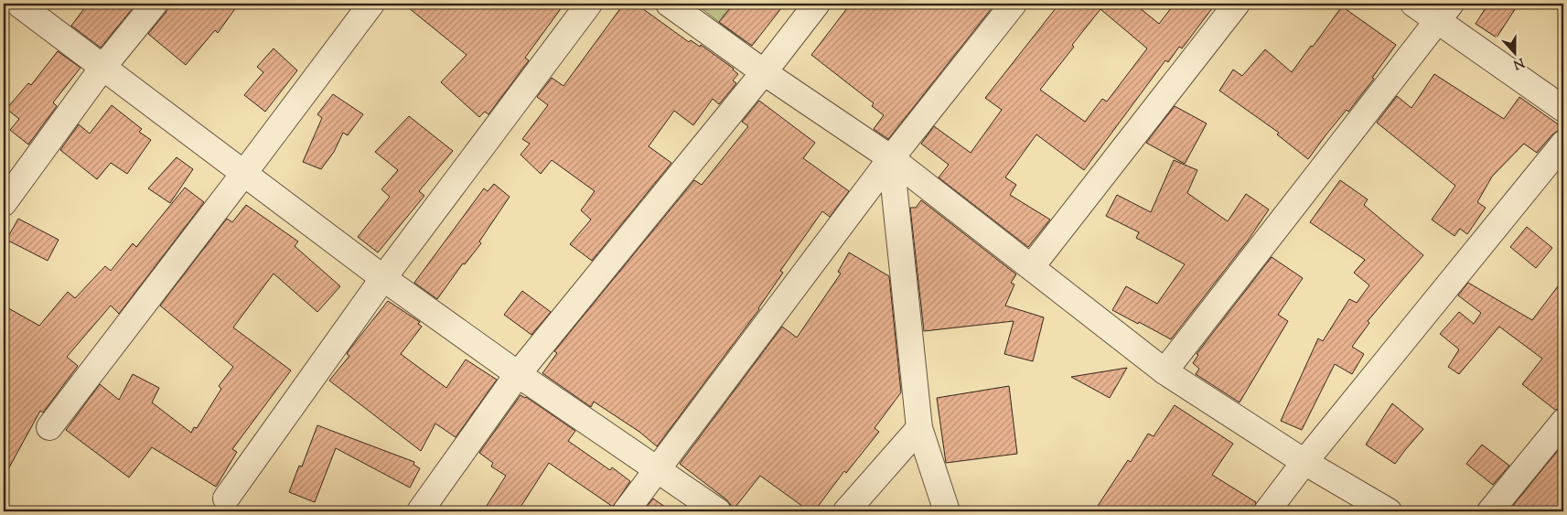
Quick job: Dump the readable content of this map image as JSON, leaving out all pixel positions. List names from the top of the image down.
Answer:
{
  "north": "bottom"
}
